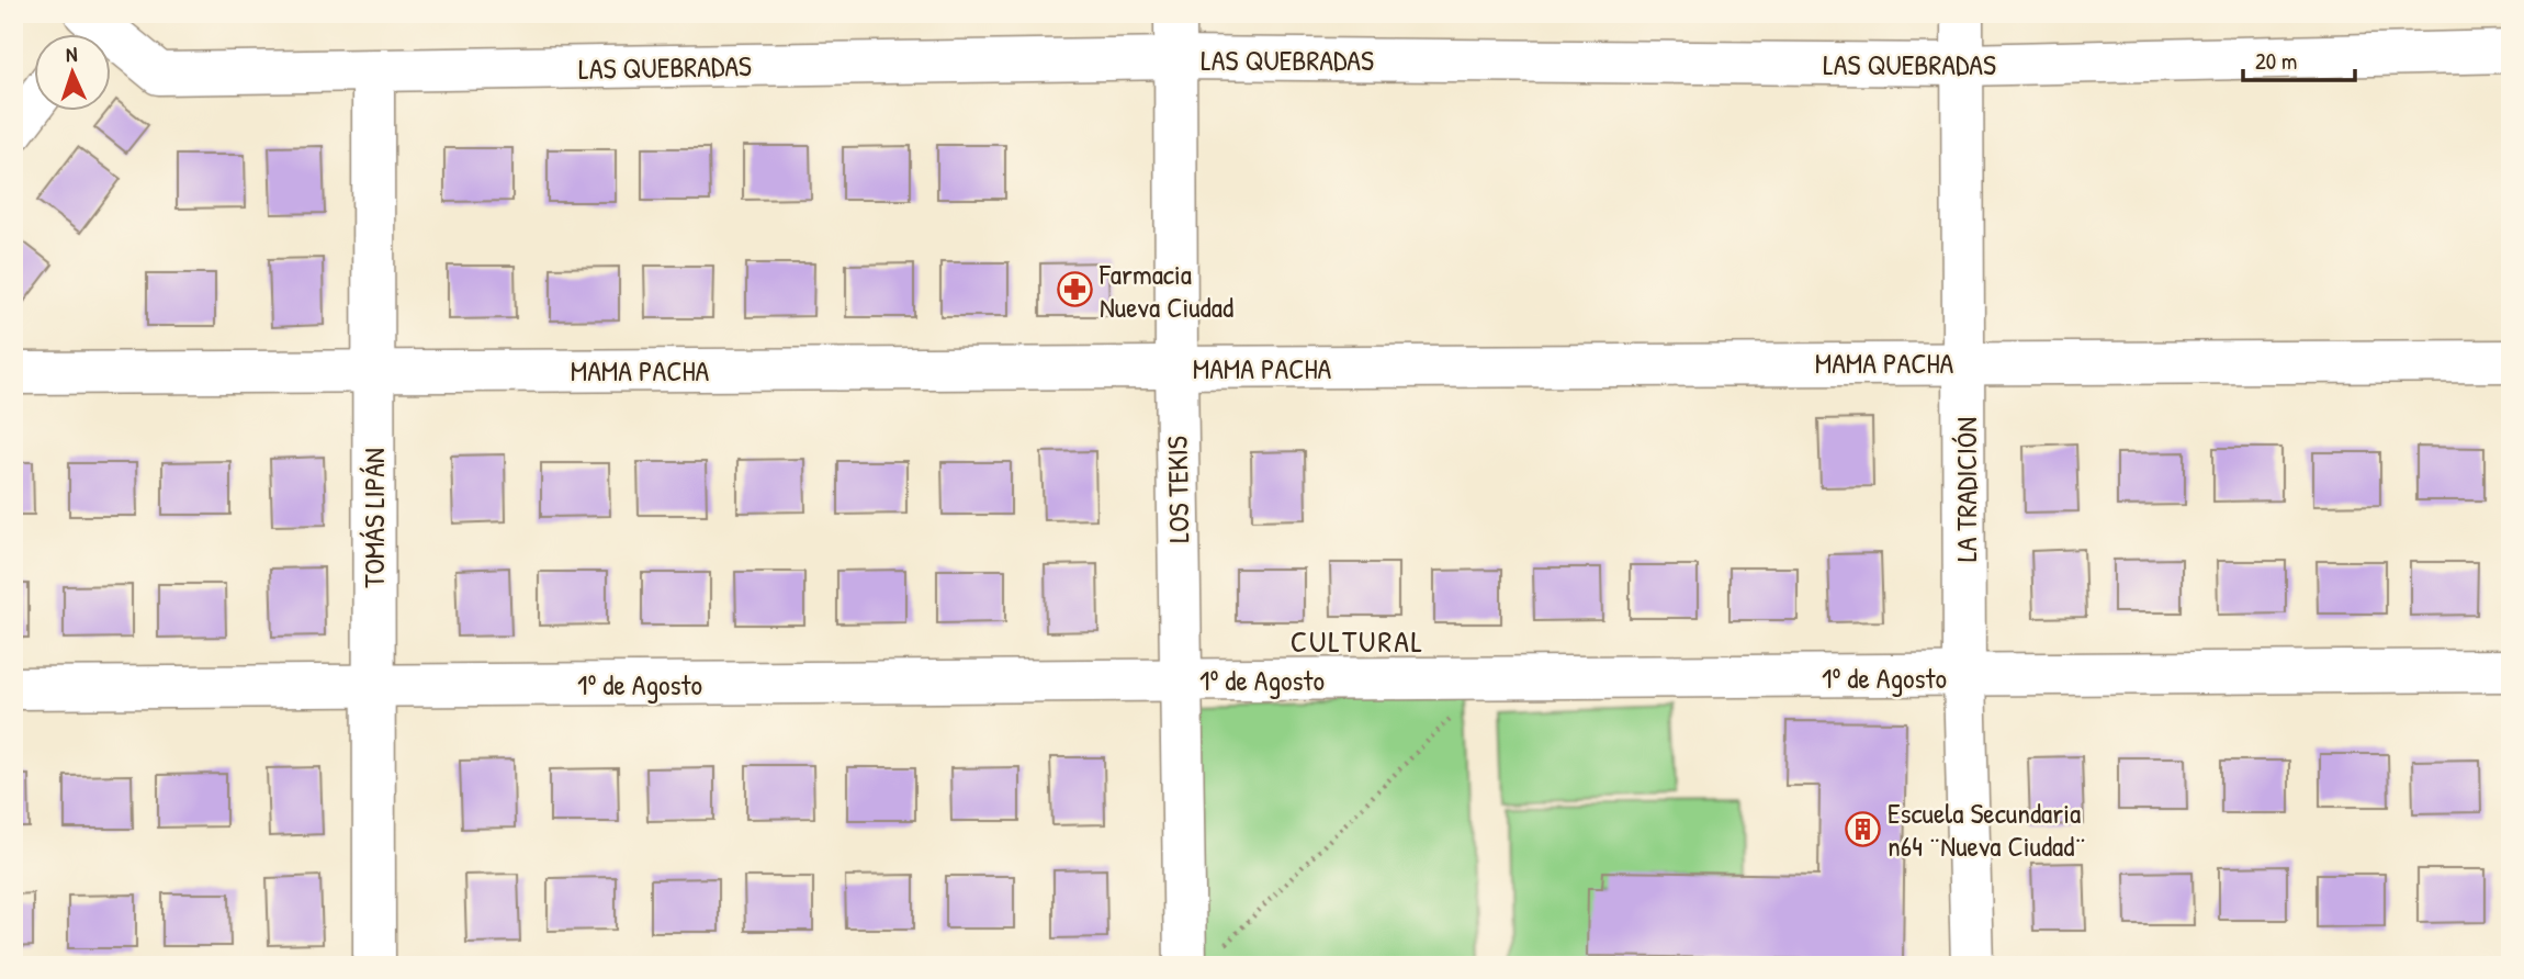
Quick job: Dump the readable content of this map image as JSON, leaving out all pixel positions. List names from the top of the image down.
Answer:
{
  "streets": {
    "street": [
      "LAS QUEBRADAS",
      "MAMA PACHA",
      "LOS TEKIS",
      "LA TRADICIÓN",
      "TOMÁS LIPÁN",
      "1º de Agosto"
    ]
  },
  "crossings": [
    ["LAS QUEBRADAS", "LOS TEKIS"],
    ["LAS QUEBRADAS", "LA TRADICIÓN"],
    ["LAS QUEBRADAS", "TOMÁS LIPÁN"],
    ["MAMA PACHA", "LOS TEKIS"],
    ["MAMA PACHA", "LA TRADICIÓN"],
    ["MAMA PACHA", "TOMÁS LIPÁN"],
    ["LOS TEKIS", "1º de Agosto"],
    ["LA TRADICIÓN", "1º de Agosto"],
    ["TOMÁS LIPÁN", "1º de Agosto"]
  ],
  "districts": ["CULTURAL"],
  "places": {
    "pharmacy": ["Farmacia Nueva Ciudad"],
    "building": ["Escuela Secundaria n64 ¨Nueva Ciudad¨"]
  },
  "scale_bar": "20 m",
  "north": "top"
}
